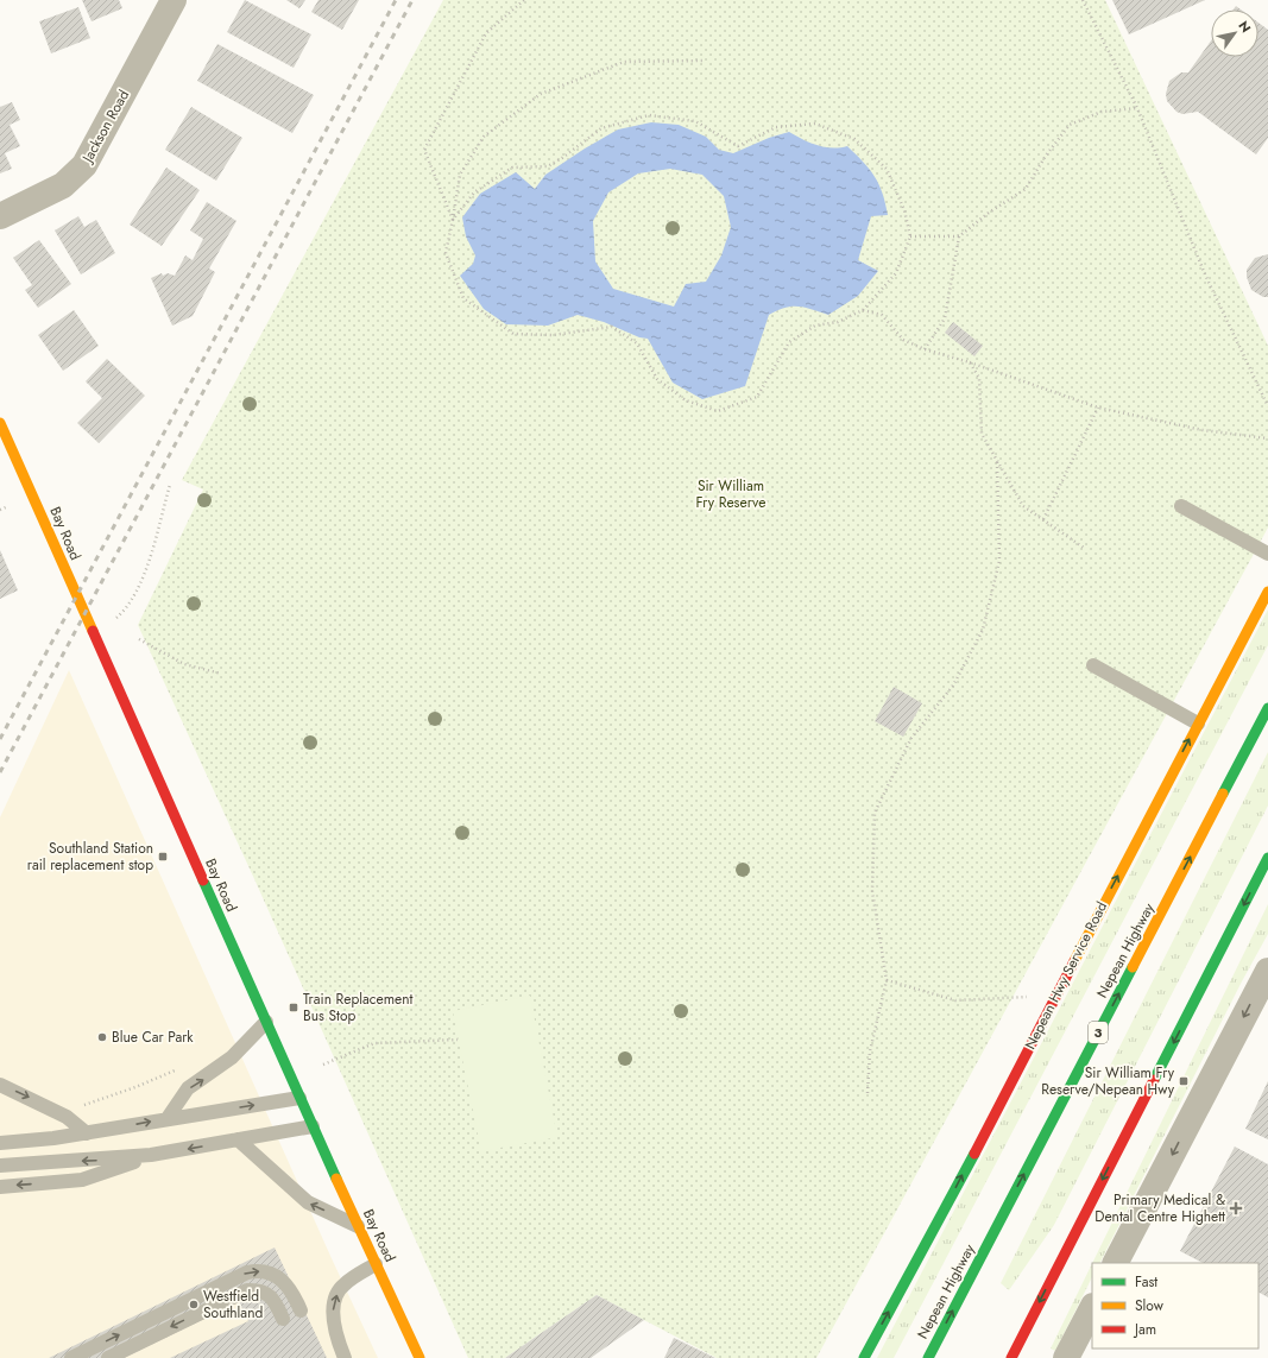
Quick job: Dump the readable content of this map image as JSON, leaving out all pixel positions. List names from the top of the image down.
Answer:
{
  "streets": {
    "main road": [
      "Bay Road",
      "Nepean Highway",
      "Nepean Hwy Service Road",
      "3"
    ],
    "street": ["Jackson Road"]
  },
  "one_way": ["Nepean Hwy Service Road"],
  "parks": ["Sir William Fry Reserve"],
  "places": {
    "transit": ["Southland Station rail replacement stop", "Train Replacement Bus Stop", "Sir William Fry Reserve/Nepean Hwy"],
    "other": ["Blue Car Park", "Westfield Southland"],
    "health": ["Primary Medical & Dental Centre Highett"]
  },
  "legend": ["Fast", "Slow", "Jam"],
  "north": "top right"
}
